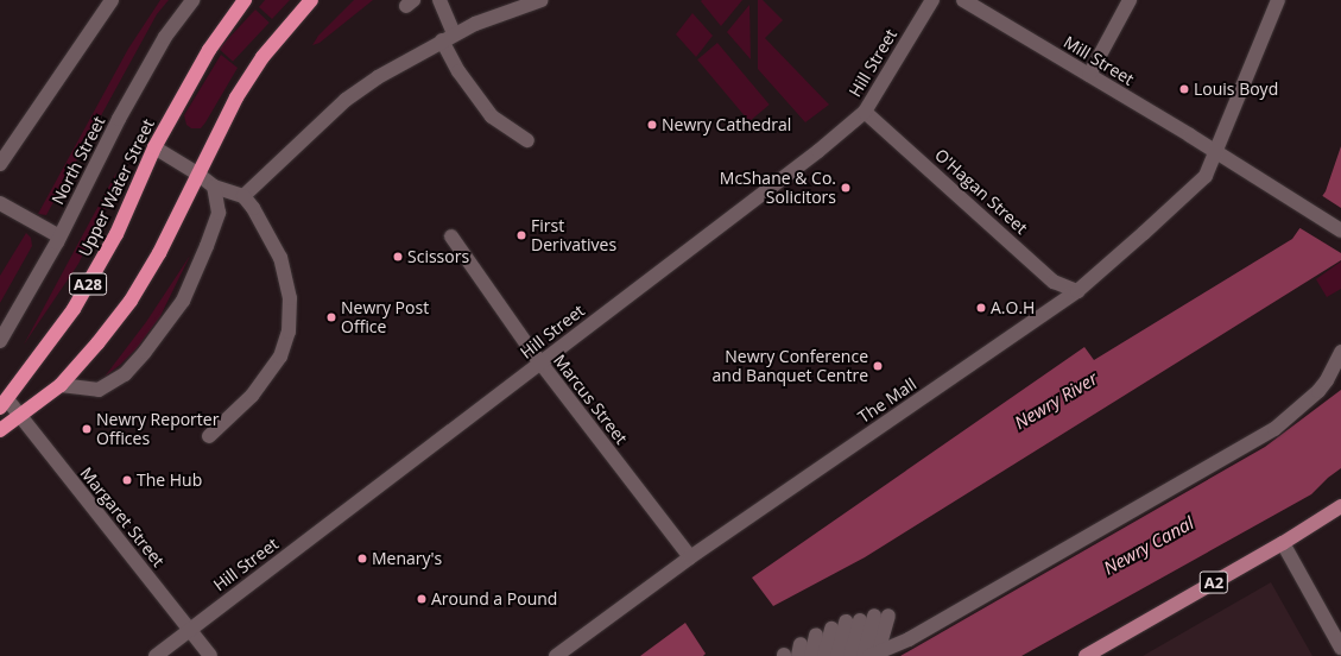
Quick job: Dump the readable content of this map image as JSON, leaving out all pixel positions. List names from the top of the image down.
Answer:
{
  "streets": {
    "highway": ["Upper Water Street", "A28"],
    "main road": ["A2"],
    "street": [
      "Mill Street",
      "Hill Street",
      "North Street",
      "O'Hagan Street",
      "Marcus Street",
      "The Mall",
      "Margaret Street"
    ]
  },
  "crossings": [
    ["Mill Street", "The Mall"],
    ["Hill Street", "O'Hagan Street"],
    ["Hill Street", "Marcus Street"],
    ["Hill Street", "Margaret Street"],
    ["Upper Water Street", "Margaret Street"],
    ["O'Hagan Street", "The Mall"],
    ["A28", "Margaret Street"],
    ["Marcus Street", "The Mall"]
  ],
  "water": ["Newry River", "Newry Canal"],
  "places": [
    "Louis Boyd",
    "Newry Cathedral",
    "McShane & Co. Solicitors",
    "First Derivatives",
    "Scissors",
    "A.O.H",
    "Newry Post Office",
    "Newry Conference and Banquet Centre",
    "Newry Reporter Offices",
    "The Hub",
    "Menary's",
    "Around a Pound"
  ]
}
